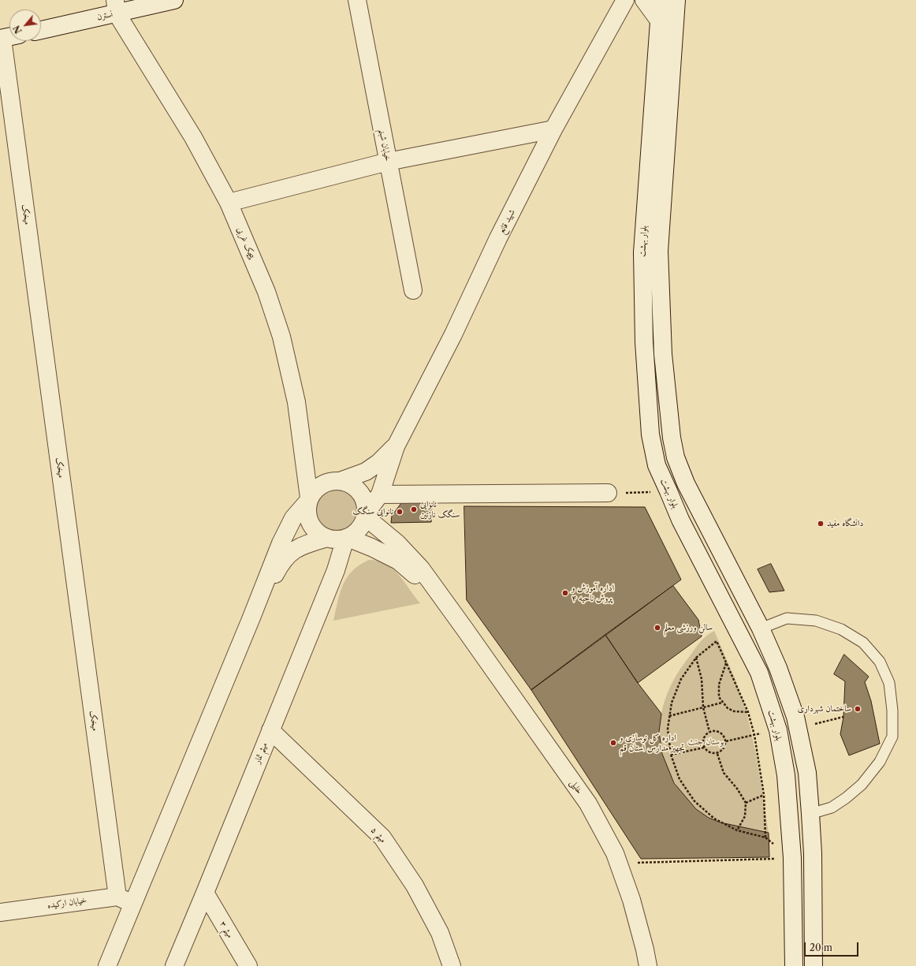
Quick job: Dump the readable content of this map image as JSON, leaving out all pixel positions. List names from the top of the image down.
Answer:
{
  "streets": {
    "street": [
      "نسترن",
      "خیابان شبنم",
      "میخک",
      "شهید قانع",
      "بلوار بهشت",
      "پیچک غربی",
      "میثم تمار",
      "خلیلی",
      "میثم ۵",
      "خیابان ارکیده",
      "میثم ۳"
    ]
  },
  "crossings": [
    ["نسترن", "پیچک غربی"],
    ["میخک", "خیابان ارکیده"],
    ["پیچک غربی", "میثم تمار"],
    ["میثم تمار", "میثم ۵"],
    ["میثم تمار", "میثم ۳"]
  ],
  "parks": ["بوستان جنت"],
  "places": [
    "نانوایی سنگک نازنین",
    "نانوایی سنگک",
    "دانشگاه مفید",
    "اداره آموزش و پروش ناحیه ۴",
    "سالن ورزشی معلم",
    "ساختمان شهرداری",
    "اداره کل نوسازی و تجهیز مدارس استان قم"
  ],
  "scale_bar": "20 m",
  "north": "bottom left"
}
